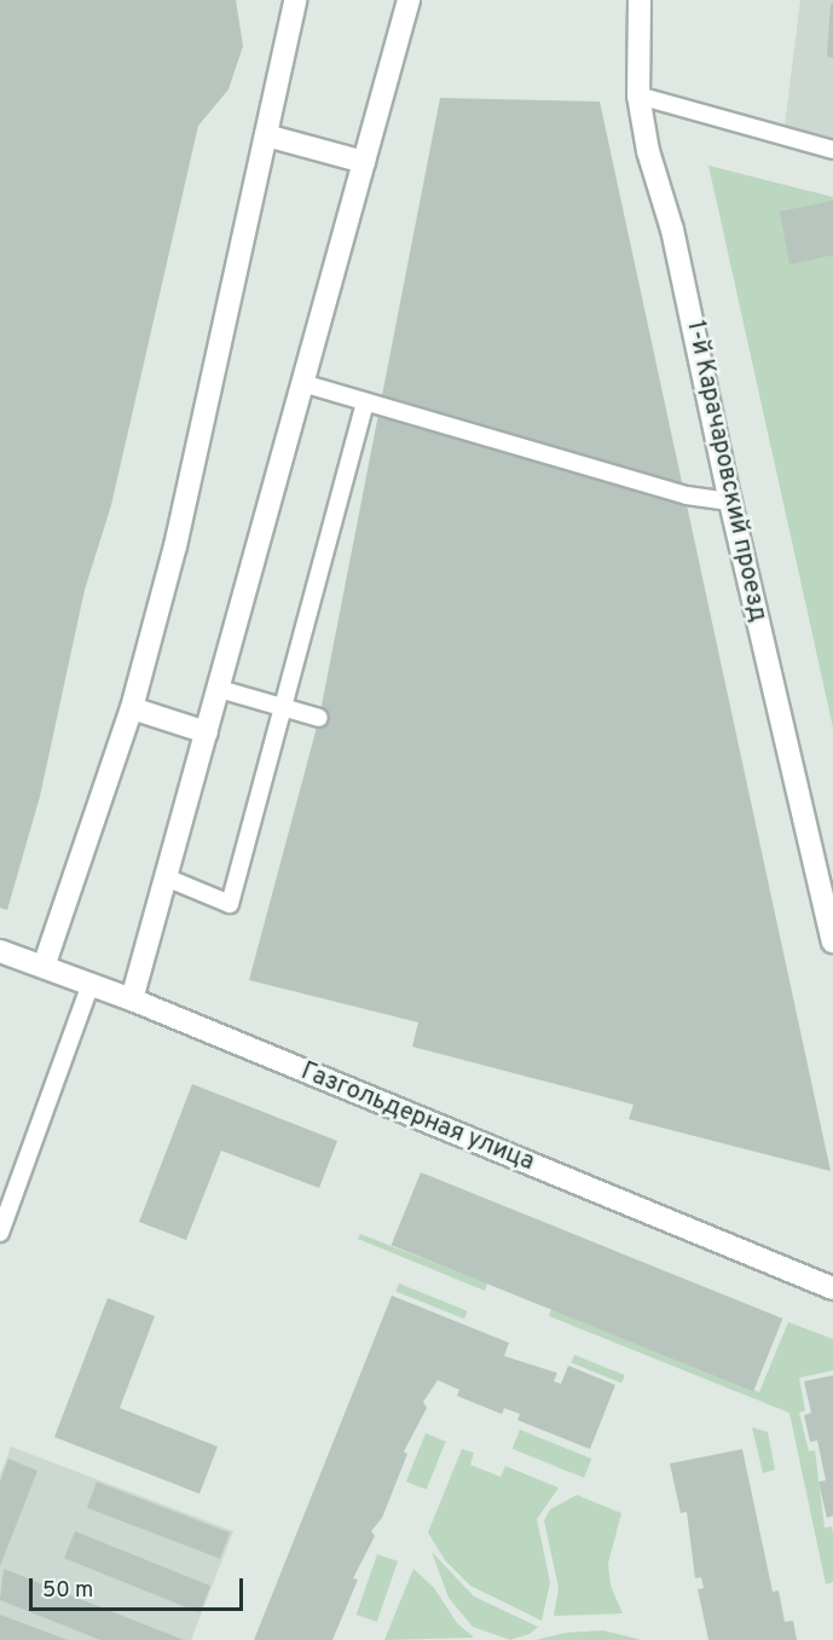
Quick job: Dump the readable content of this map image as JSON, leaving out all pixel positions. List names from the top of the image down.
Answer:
{
  "streets": {
    "street": ["1-й Карачаровский проезд", "Газгольдерная улица"]
  },
  "scale_bar": "50 m"
}
